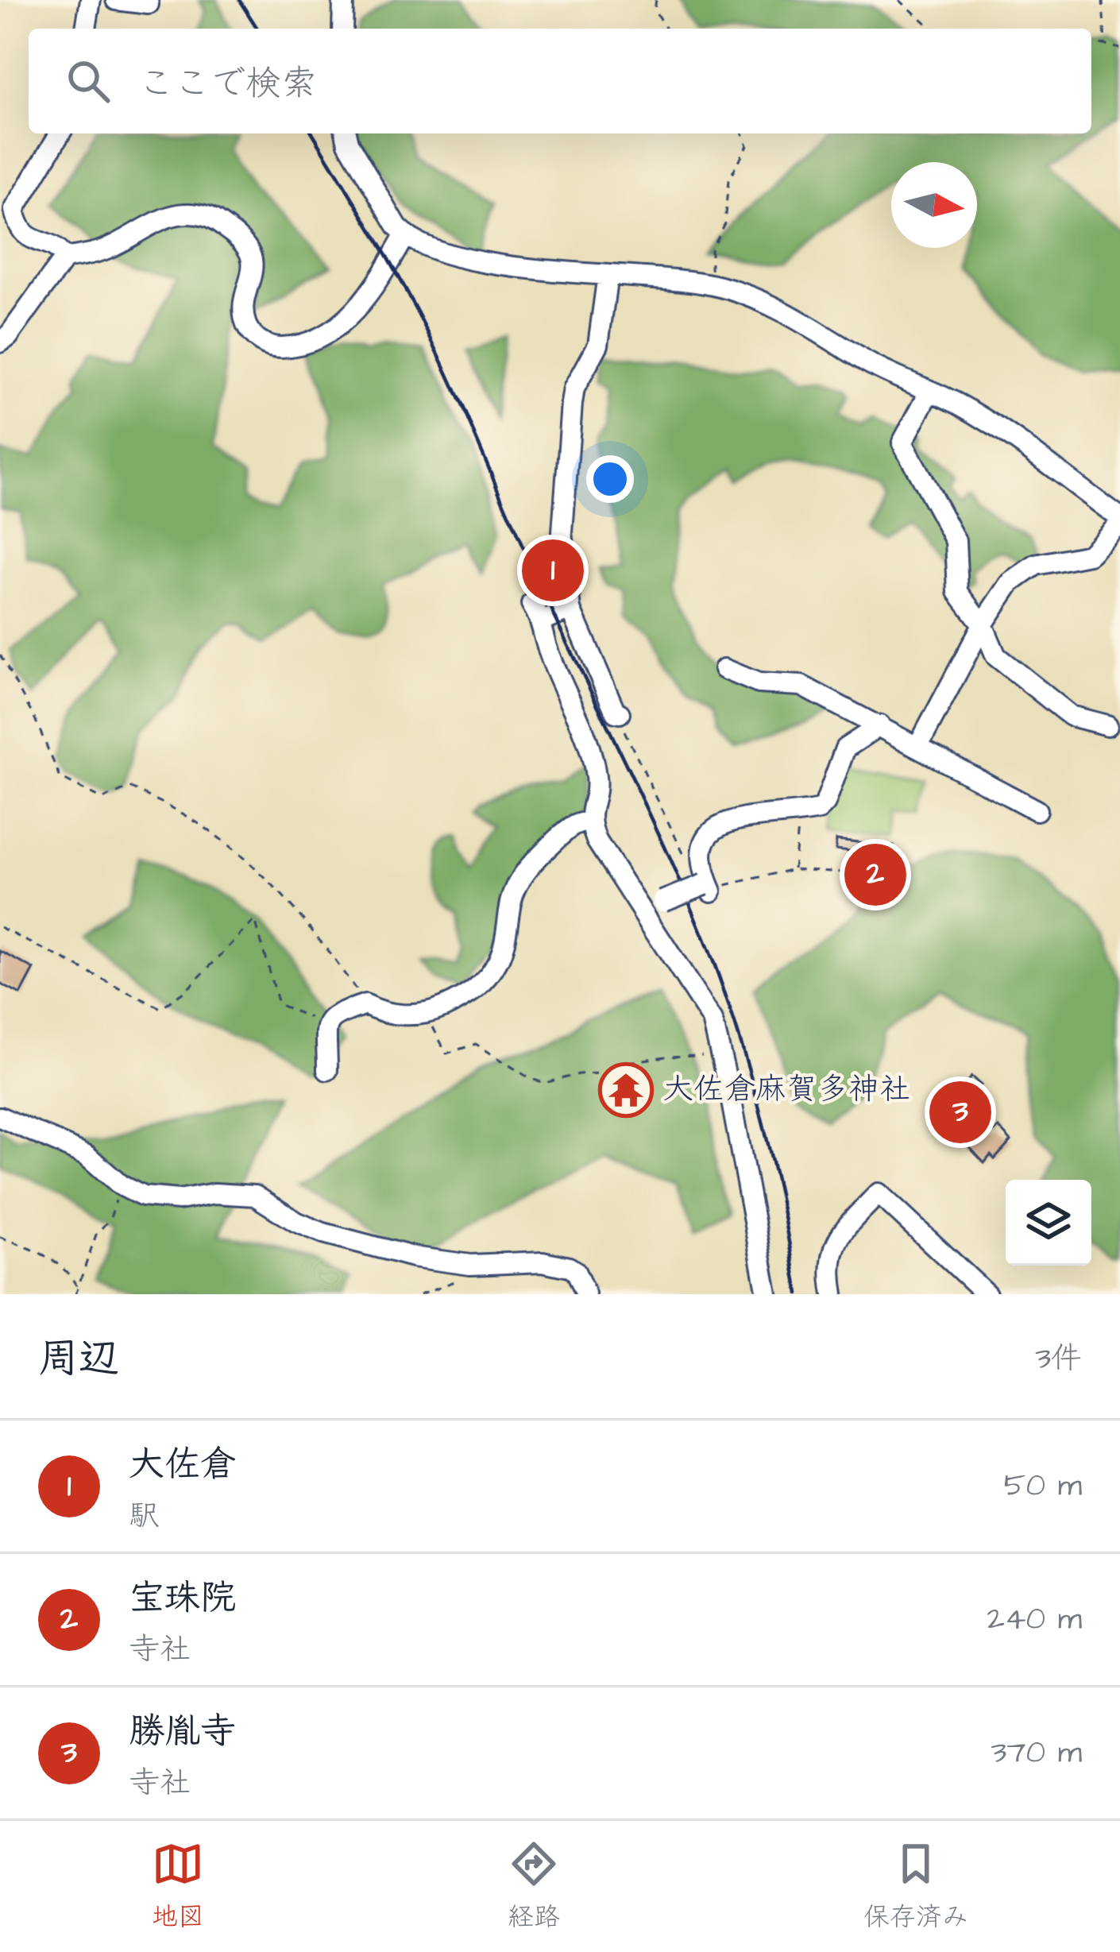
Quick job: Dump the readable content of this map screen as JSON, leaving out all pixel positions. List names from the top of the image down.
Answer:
{
  "places": {
    "temple": ["大佐倉麻賀多神社"]
  },
  "north": "right",
  "page": {
    "search": "ここで検索",
    "pins": ["1", "2", "3"],
    "heading": ["周辺", "3件"],
    "list": [
      {
        "mark": "1",
        "name": "大佐倉",
        "note": "駅",
        "value": "50 m"
      },
      {
        "mark": "2",
        "name": "宝珠院",
        "note": "寺社",
        "value": "240 m"
      },
      {
        "mark": "3",
        "name": "勝胤寺",
        "note": "寺社",
        "value": "370 m"
      }
    ],
    "nav": ["地図", "経路", "保存済み"]
  }
}
